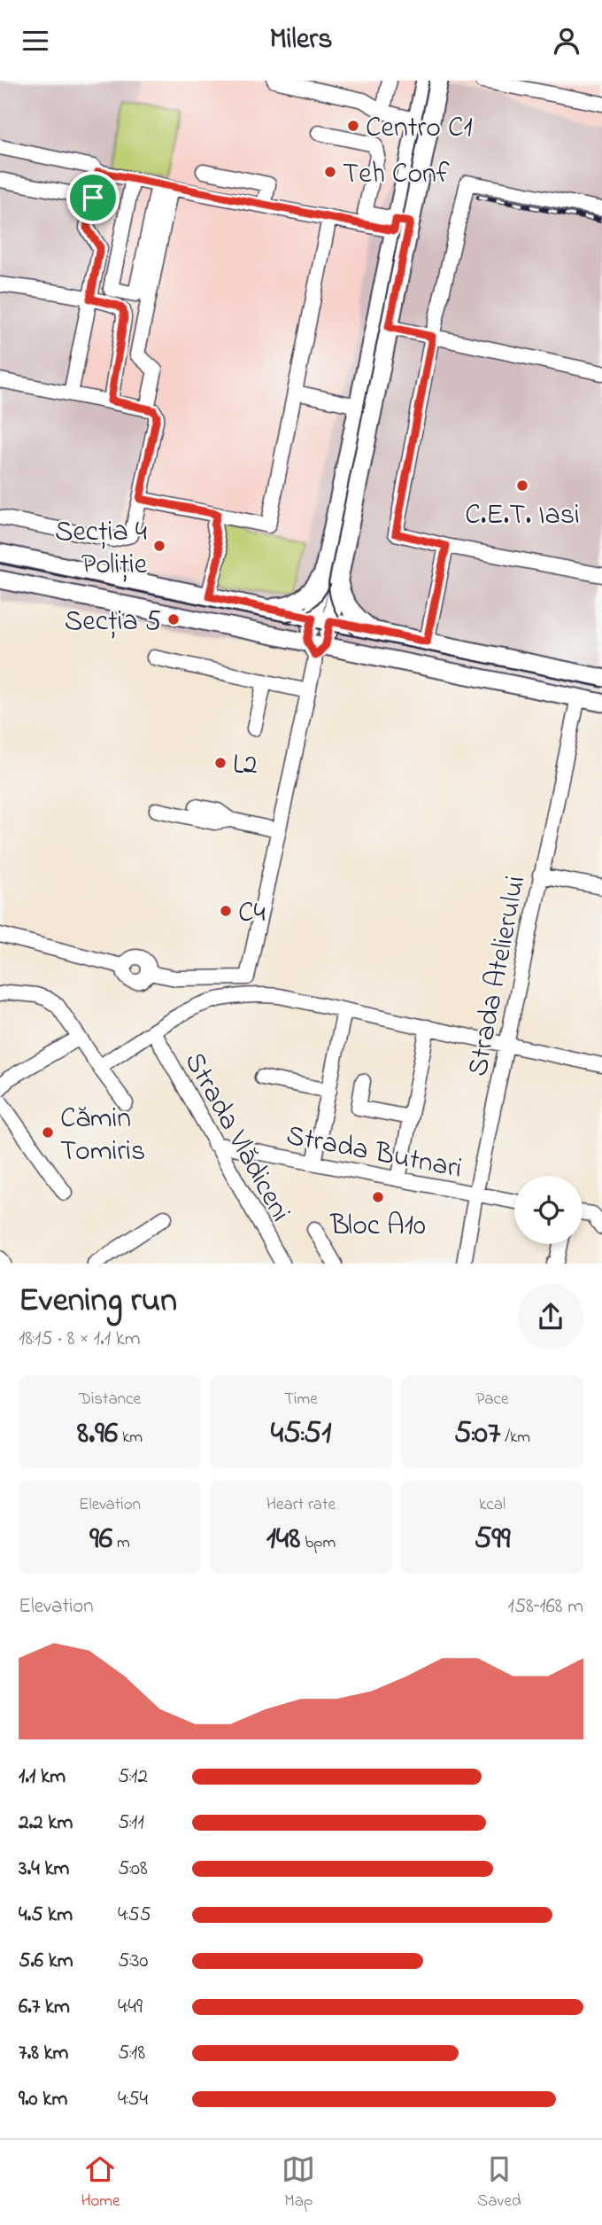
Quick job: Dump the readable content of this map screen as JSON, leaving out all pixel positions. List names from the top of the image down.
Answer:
{
  "streets": {
    "street": ["Strada Atelierului", "Strada Vlădiceni", "Strada Butnari"]
  },
  "crossings": [
    ["Strada Atelierului", "Strada Butnari"],
    ["Strada Vlădiceni", "Strada Butnari"]
  ],
  "places": [
    "Centro C1",
    "Teh Conf",
    "C.E.T. Iasi",
    "Secția 4 Poliție",
    "Secția 5",
    "L2",
    "C4",
    "Cămin Tomiris",
    "Bloc A10"
  ],
  "page": {
    "header": "Milers",
    "heading": ["Evening run", "18:15 · 8 × 1.1 km"],
    "stats": [
      ["Distance", "8.96 km"],
      ["Time", "45:51"],
      ["Pace", "5:07 /km"],
      ["Elevation", "96 m"],
      ["Heart rate", "148 bpm"],
      ["kcal", "599"]
    ],
    "chart": ["Elevation", "158–168 m"],
    "list": [
      {
        "name": "1.1 km",
        "note": "5:12"
      },
      {
        "name": "2.2 km",
        "note": "5:11"
      },
      {
        "name": "3.4 km",
        "note": "5:08"
      },
      {
        "name": "4.5 km",
        "note": "4:55"
      },
      {
        "name": "5.6 km",
        "note": "5:30"
      },
      {
        "name": "6.7 km",
        "note": "4:49"
      },
      {
        "name": "7.8 km",
        "note": "5:18"
      },
      {
        "name": "9.0 km",
        "note": "4:54"
      }
    ],
    "tabs": ["Home", "Map", "Saved"]
  }
}
